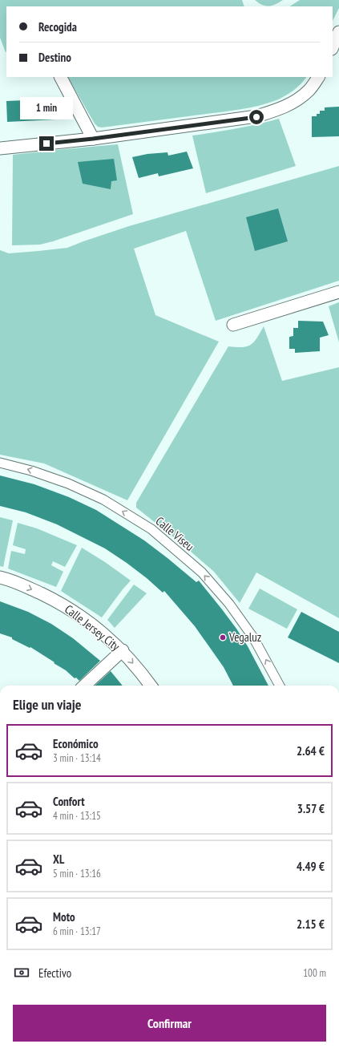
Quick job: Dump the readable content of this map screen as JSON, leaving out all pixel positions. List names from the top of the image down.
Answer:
{
  "streets": {
    "street": ["Calle Viseu", "Calle Jersey City"]
  },
  "one_way": ["Calle Viseu", "Calle Jersey City"],
  "places": ["Vegaluz"],
  "page": {
    "banner": ["Recogida", "Destino"],
    "bubble": "1 min",
    "heading": "Elige un viaje",
    "list": [
      {
        "name": "Económico",
        "note": "3 min · 13:14",
        "value": "2.64 €"
      },
      {
        "name": "Confort",
        "note": "4 min · 13:15",
        "value": "3.57 €"
      },
      {
        "name": "XL",
        "note": "5 min · 13:16",
        "value": "4.49 €"
      },
      {
        "name": "Moto",
        "note": "6 min · 13:17",
        "value": "2.15 €"
      }
    ],
    "pay": ["Efectivo", "100 m"],
    "buttons": "Confirmar"
  }
}
